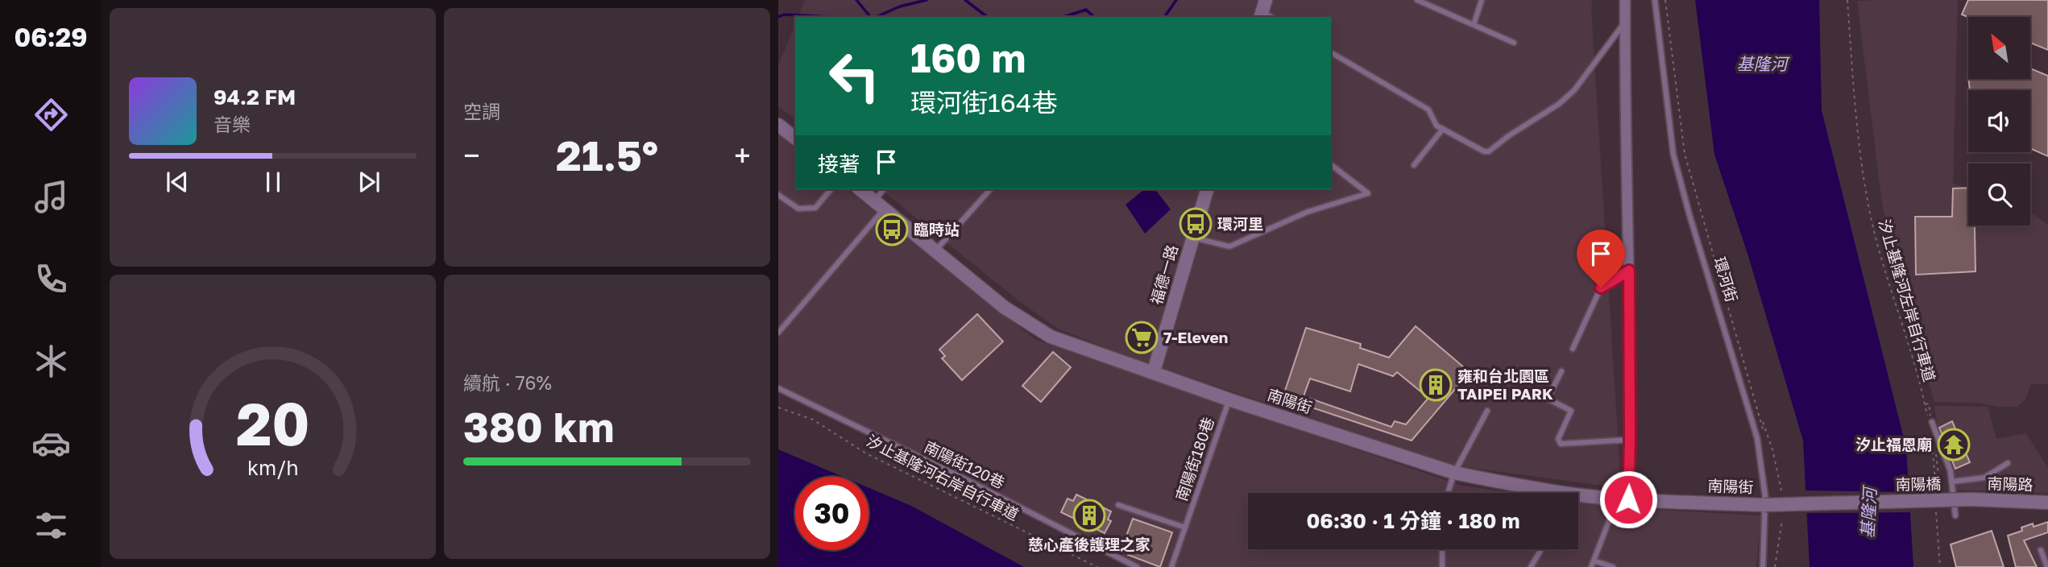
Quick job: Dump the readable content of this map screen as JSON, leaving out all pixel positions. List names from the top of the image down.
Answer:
{
  "streets": {
    "street": [
      "福德一路",
      "南陽街",
      "南陽橋",
      "南陽路"
    ],
    "lane": ["環河街", "南陽街180巷", "南陽街120巷"],
    "path": ["汐止基隆河左岸自行車道", "汐止基隆河右岸自行車道"]
  },
  "crossings": [
    ["福德一路", "南陽街"],
    ["環河街", "南陽街"],
    ["環河街", "南陽橋"],
    ["南陽街", "南陽街180巷"],
    ["南陽街", "南陽橋"],
    ["南陽橋", "南陽路"]
  ],
  "water": ["基隆河"],
  "places": {
    "bus stop": ["環河里", "臨時站"],
    "supermarket": ["7-Eleven"],
    "building": ["雍和台北園區 TAIPEI PARK", "慈心產後護理之家"],
    "temple": ["汐止福恩廟"]
  },
  "north": "top left",
  "page": {
    "tabs": "06:29",
    "tile": [
      "空調",
      ["續航 · 76%", "380 km"]
    ],
    "turn": ["160 m", "環河街164巷"],
    "song": ["94.2 FM", "音樂"],
    "heat": ["−", "21.5°", "+"],
    "then": "接著",
    "limit": "30",
    "trip": "06:30 · 1 分鐘 · 180 m",
    "gauge": ["20", "km/h"]
  }
}
